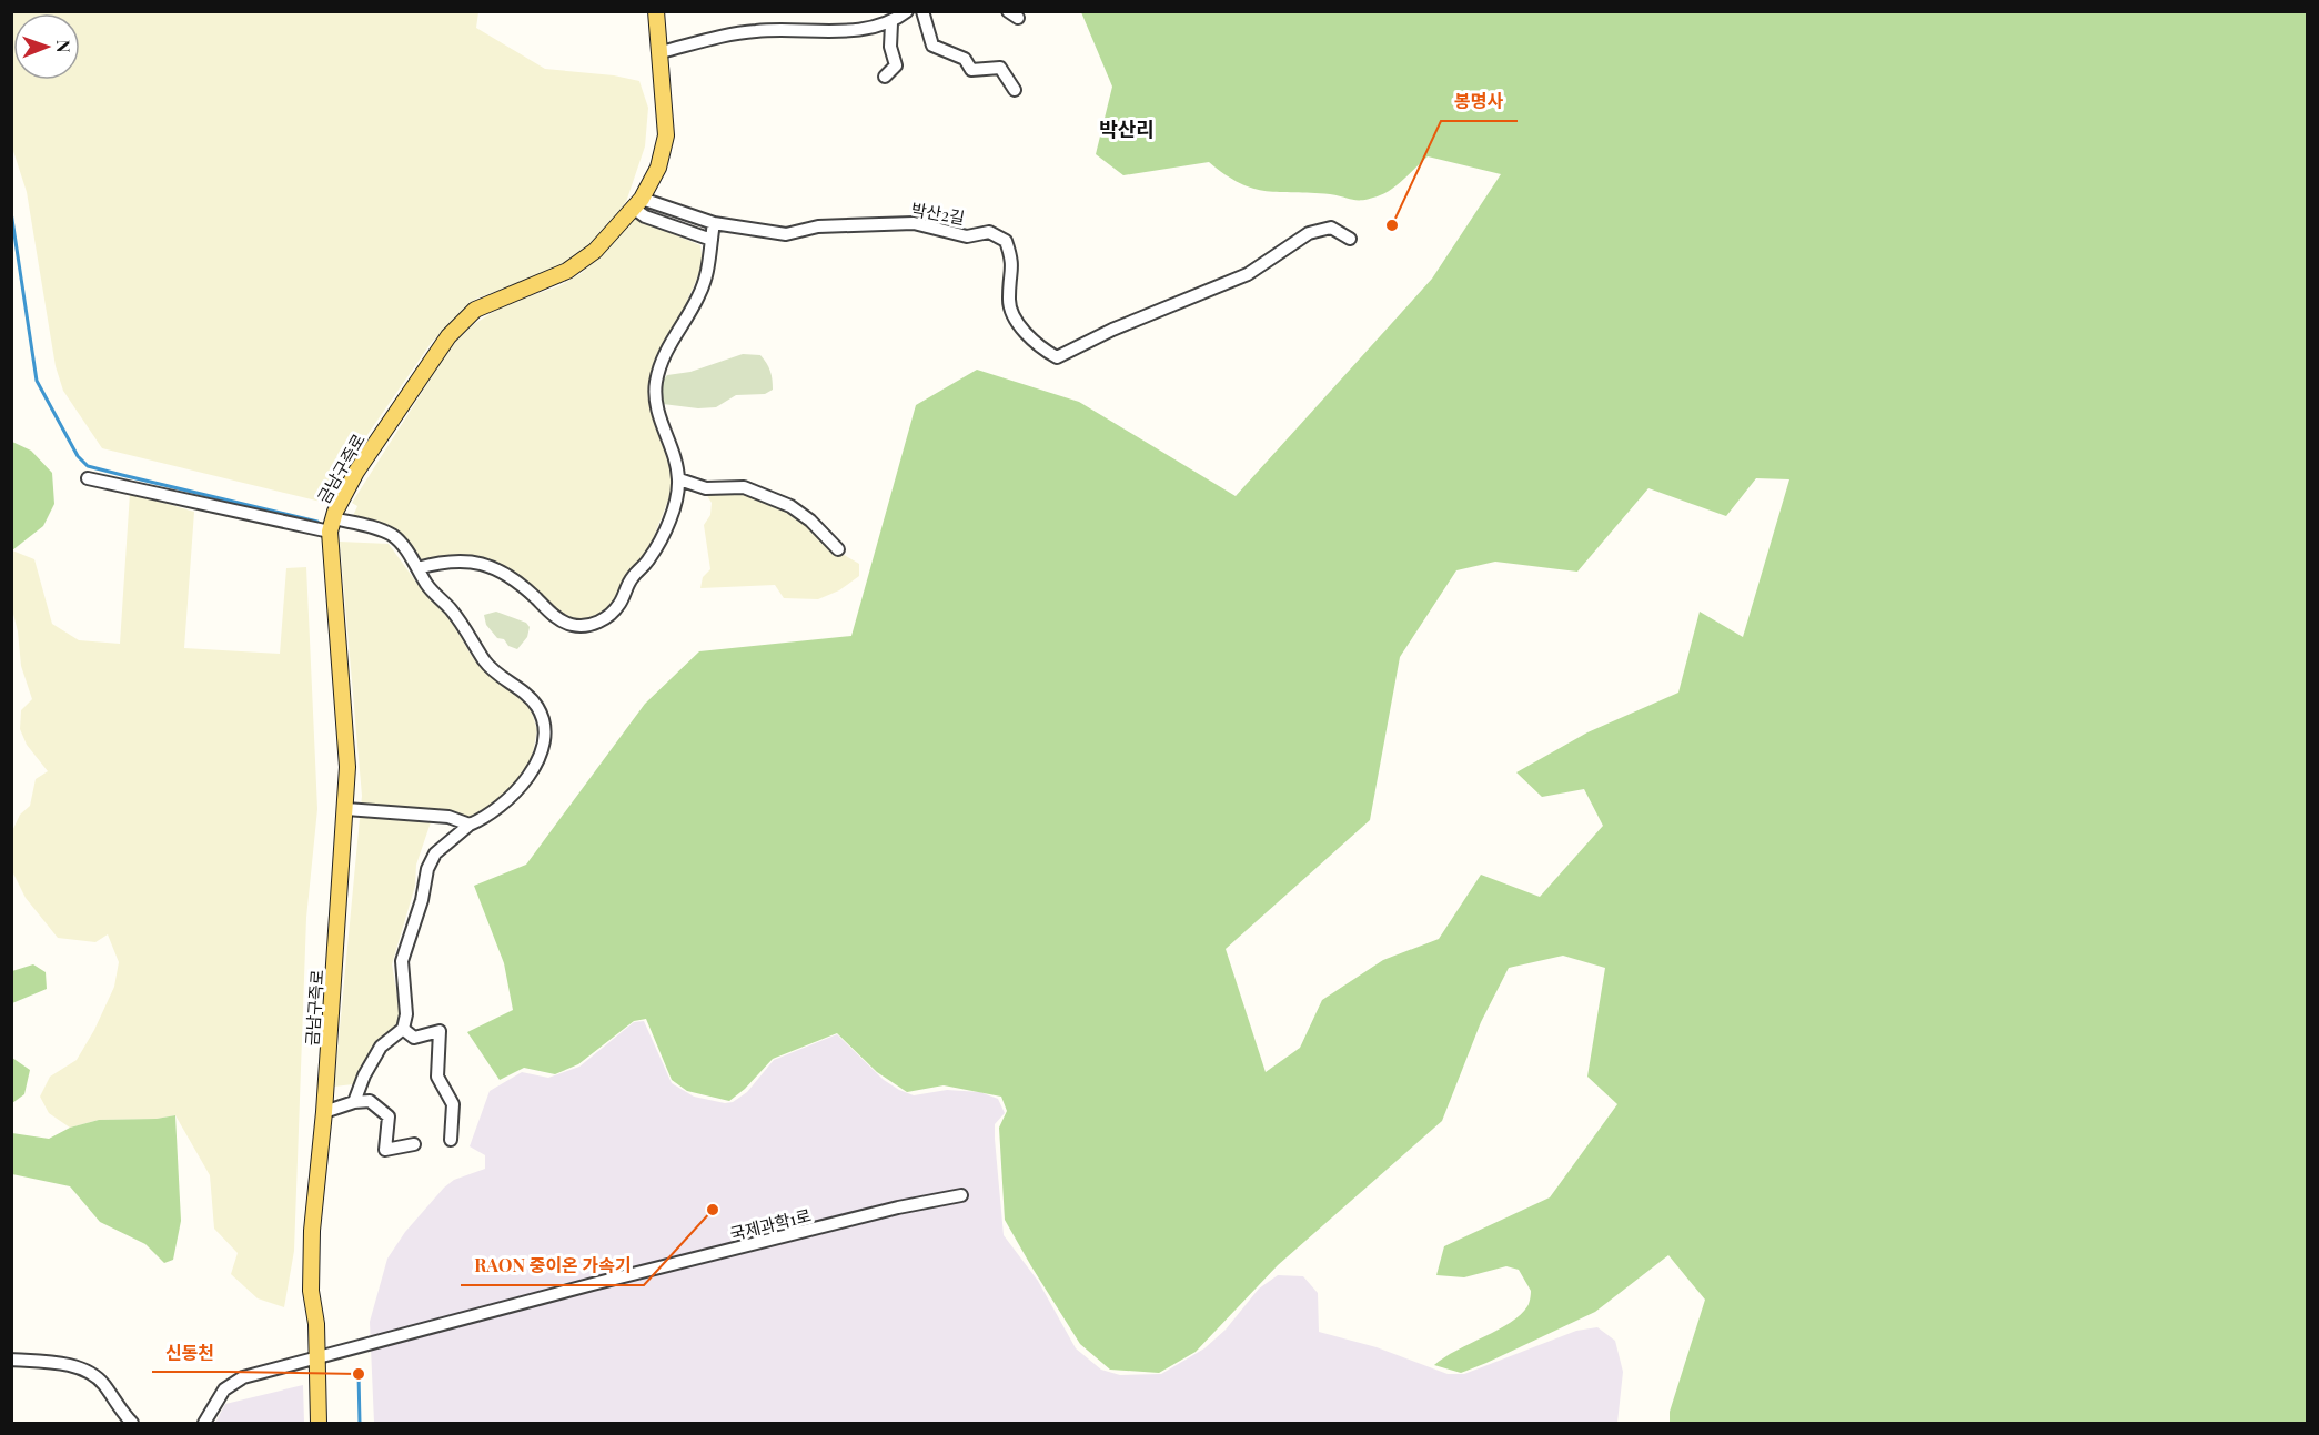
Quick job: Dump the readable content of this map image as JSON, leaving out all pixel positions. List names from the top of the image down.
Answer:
{
  "streets": {
    "main road": ["금남구즉로"],
    "street": ["박산2길", "국제과학1로"]
  },
  "crossings": [
    ["박산2길", "금남구즉로"],
    ["금남구즉로", "국제과학1로"]
  ],
  "districts": ["박산리"],
  "places": ["봉명사", "RAON 중이온 가속기", "신동천"],
  "north": "right"
}
